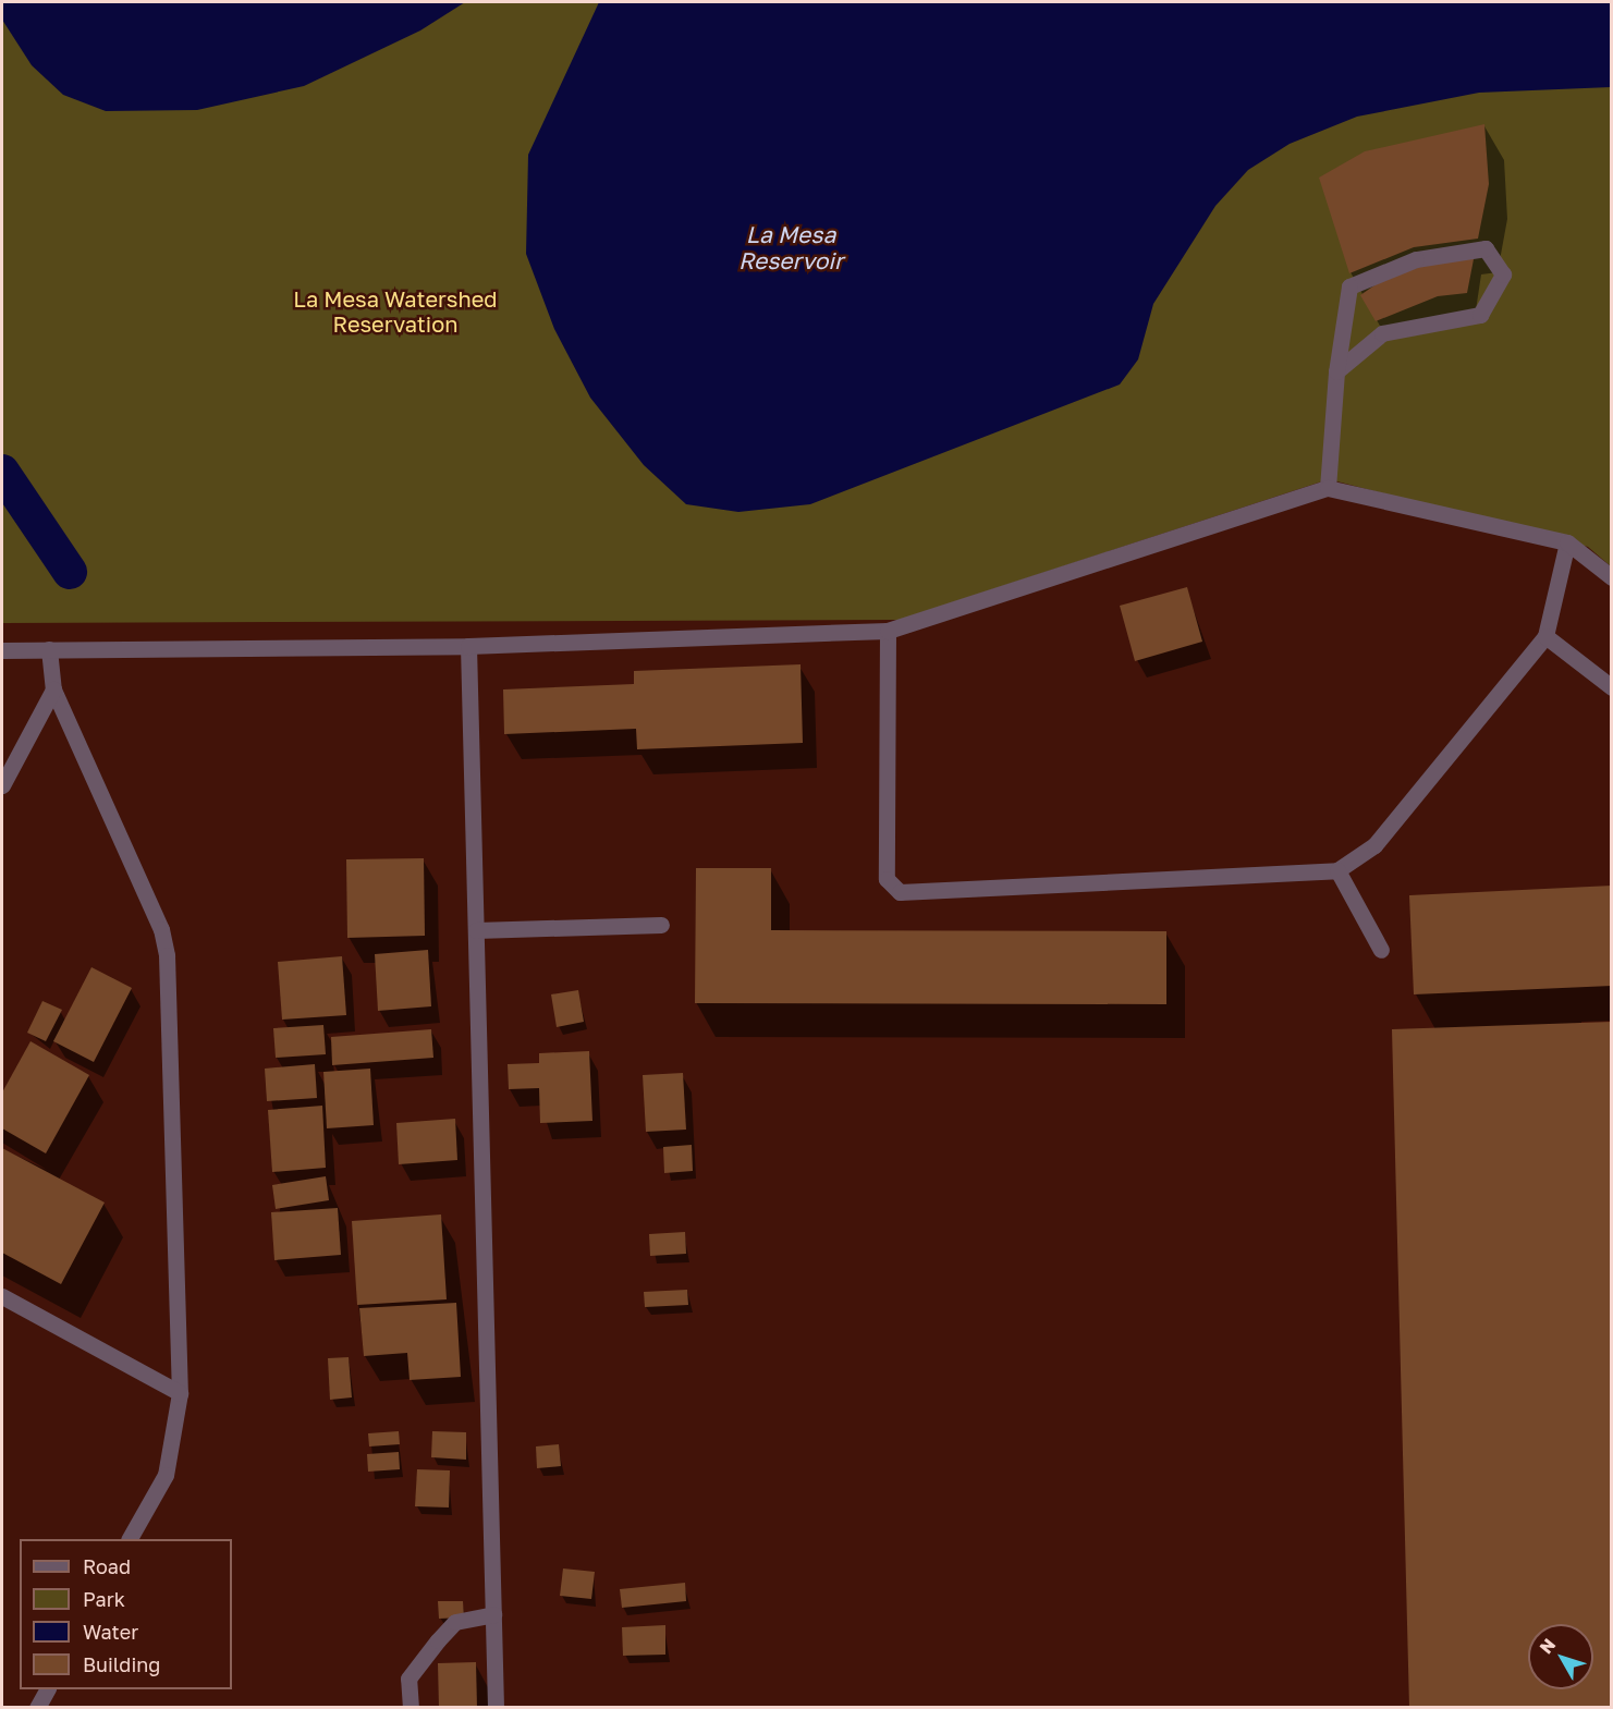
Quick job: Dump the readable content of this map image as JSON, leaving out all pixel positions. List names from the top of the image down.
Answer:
{
  "water": ["La Mesa Reservoir"],
  "parks": ["La Mesa Watershed Reservation"],
  "legend": [
    "Road",
    "Park",
    "Water",
    "Building"
  ],
  "north": "top left"
}
